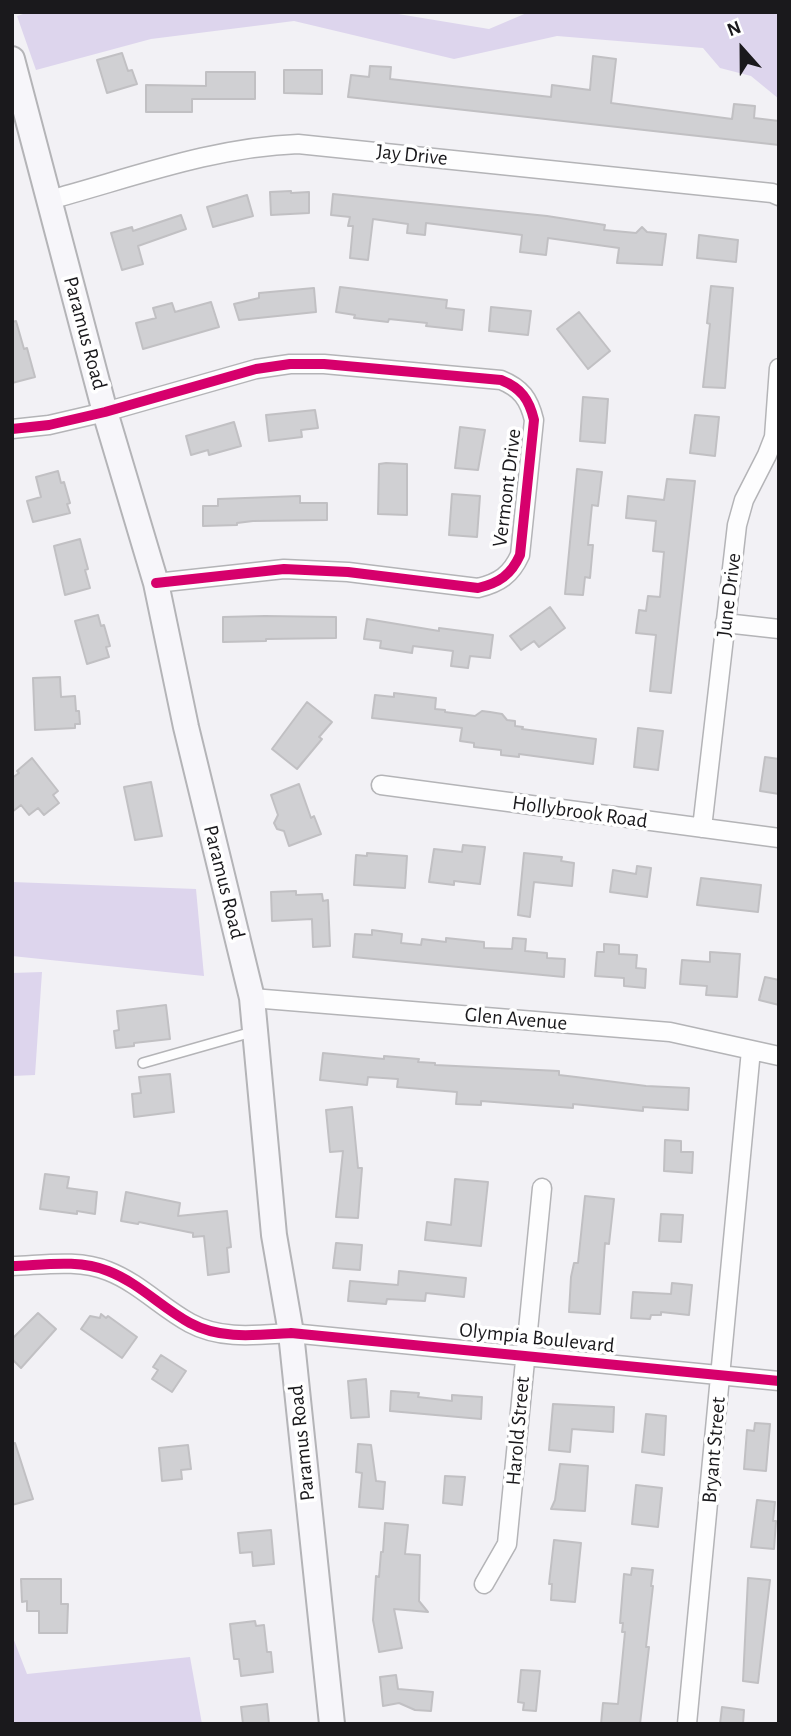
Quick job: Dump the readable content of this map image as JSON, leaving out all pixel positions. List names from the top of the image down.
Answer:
{
  "streets": {
    "main road": ["Paramus Road"],
    "street": [
      "Jay Drive",
      "Vermont Drive",
      "June Drive",
      "Hollybrook Road",
      "Glen Avenue",
      "Olympia Boulevard",
      "Harold Street",
      "Bryant Street"
    ]
  },
  "crossings": [
    ["Jay Drive", "Paramus Road"],
    ["Paramus Road", "Vermont Drive"],
    ["Paramus Road", "Glen Avenue"],
    ["Paramus Road", "Olympia Boulevard"],
    ["June Drive", "Hollybrook Road"],
    ["Glen Avenue", "Bryant Street"],
    ["Olympia Boulevard", "Harold Street"],
    ["Olympia Boulevard", "Bryant Street"]
  ],
  "north": "top"
}
